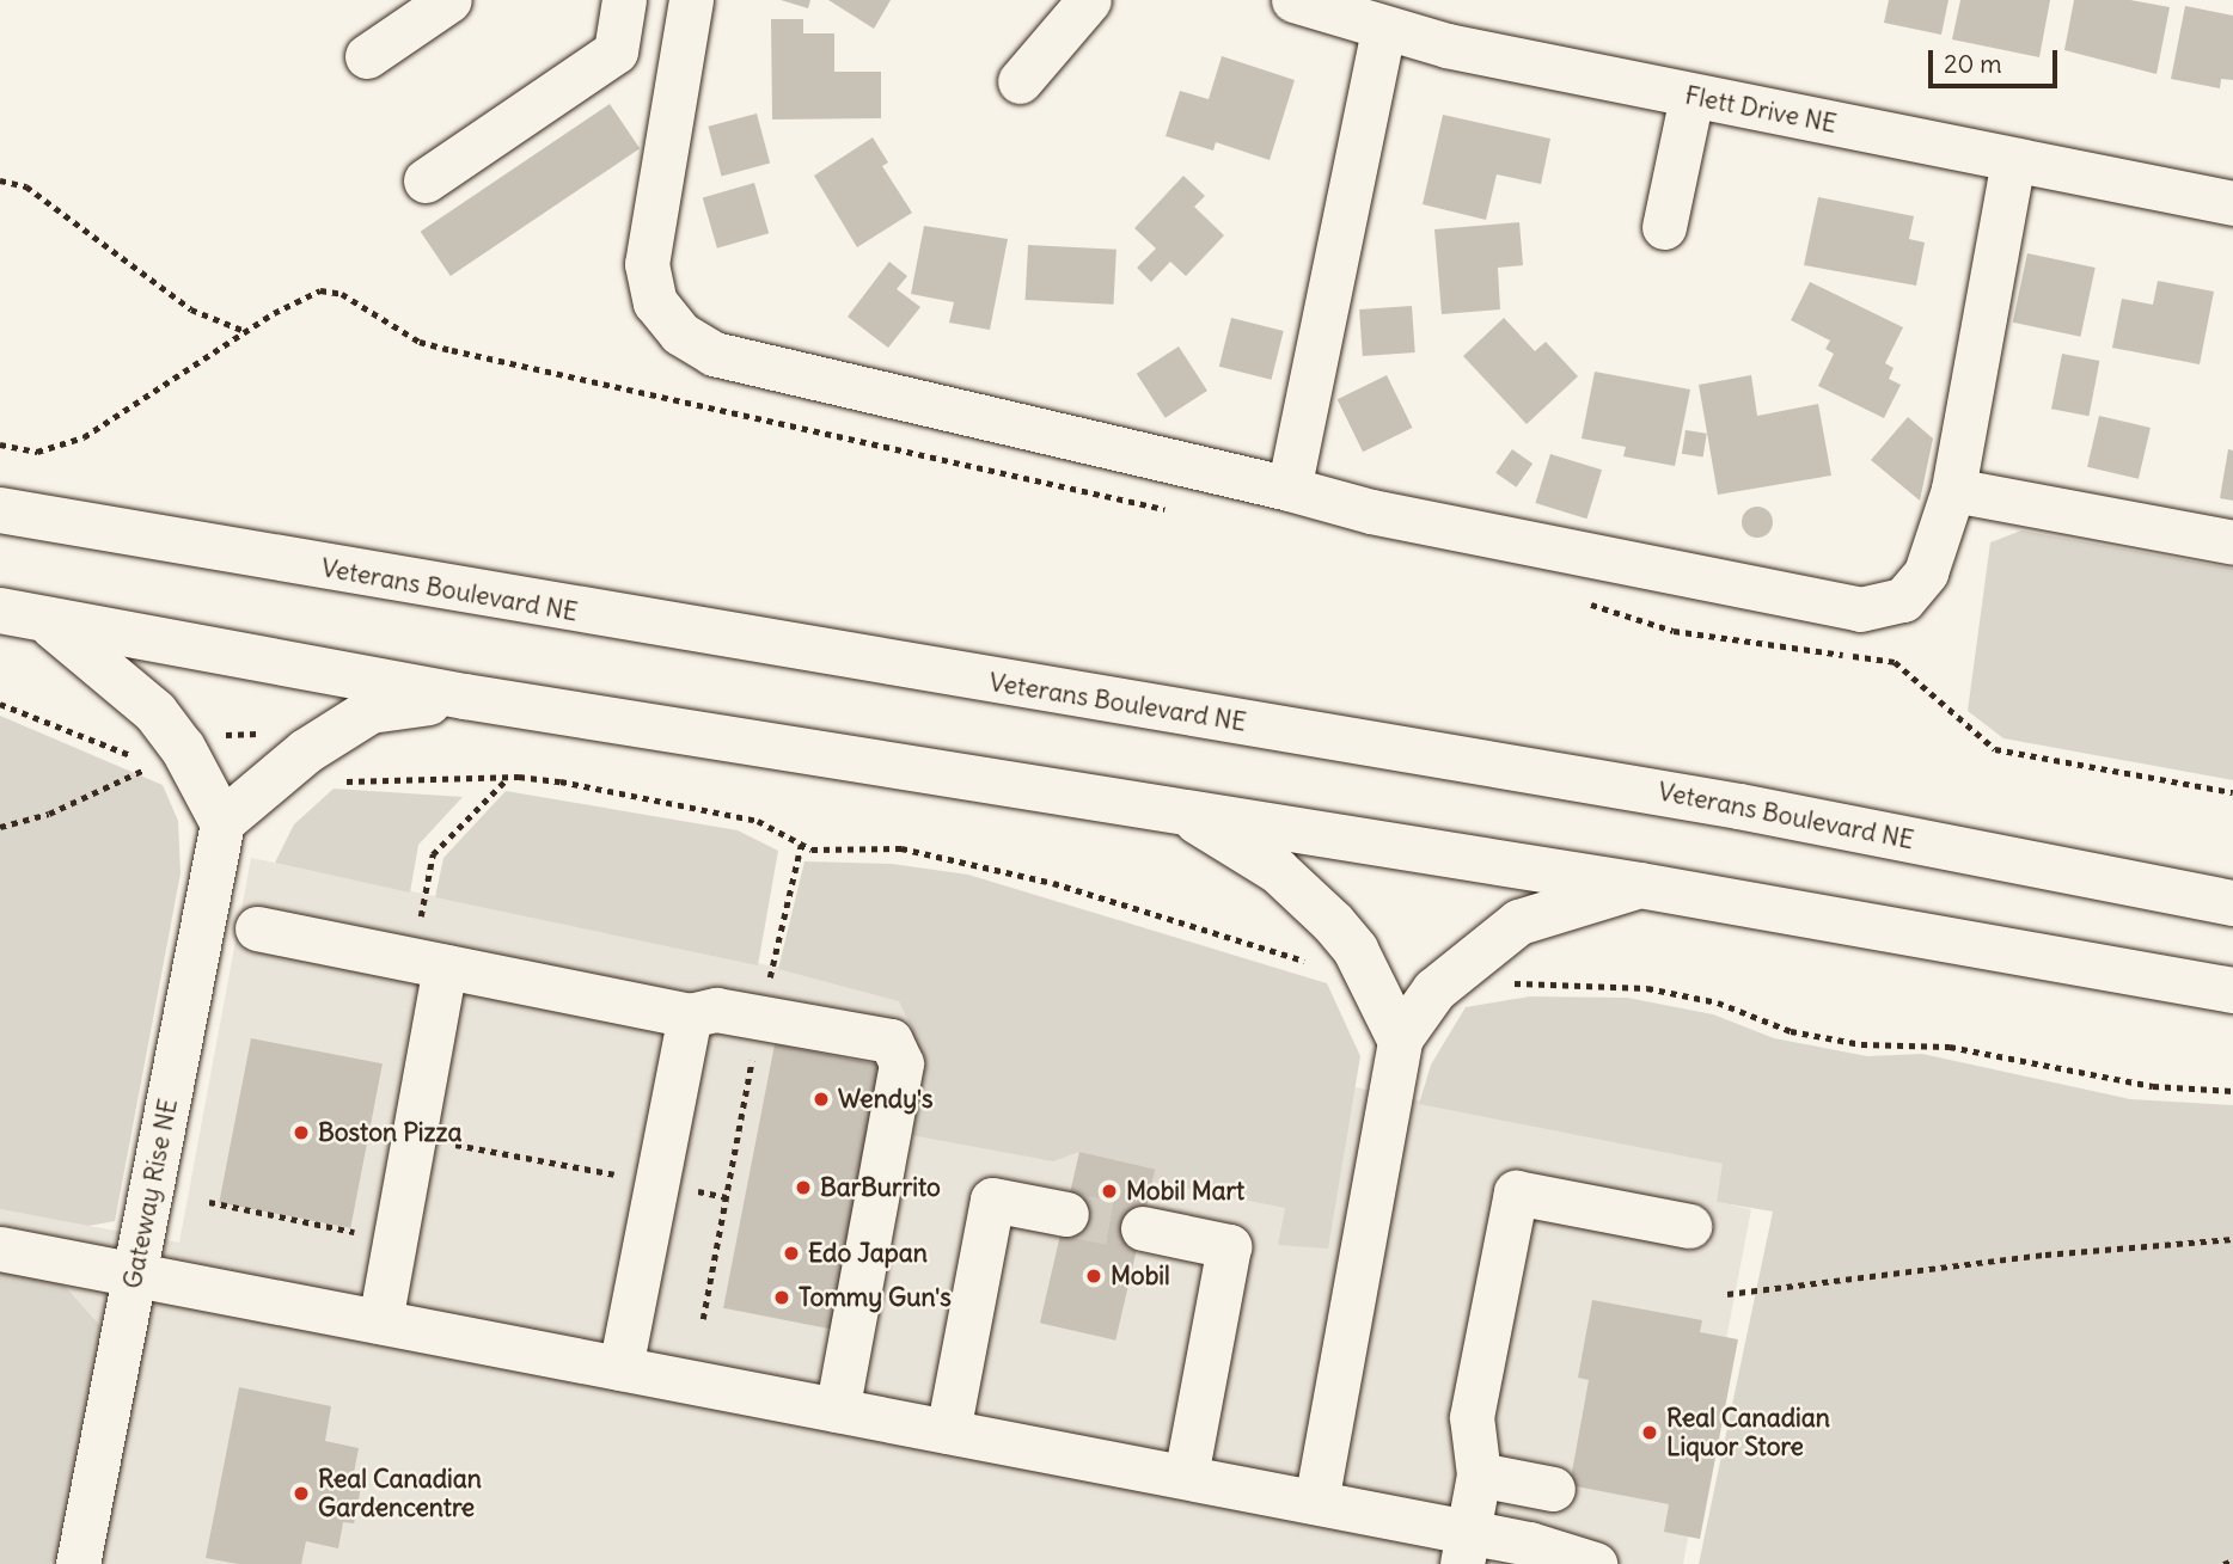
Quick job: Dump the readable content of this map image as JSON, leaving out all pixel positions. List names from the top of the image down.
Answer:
{
  "streets": {
    "main road": ["Veterans Boulevard NE"],
    "street": ["Flett Drive NE", "Gateway Rise NE"]
  },
  "places": [
    "Wendy's",
    "Boston Pizza",
    "BarBurrito",
    "Mobil Mart",
    "Edo Japan",
    "Mobil",
    "Tommy Gun's",
    "Real Canadian Liquor Store",
    "Real Canadian Gardencentre"
  ],
  "scale_bar": "20 m"
}
